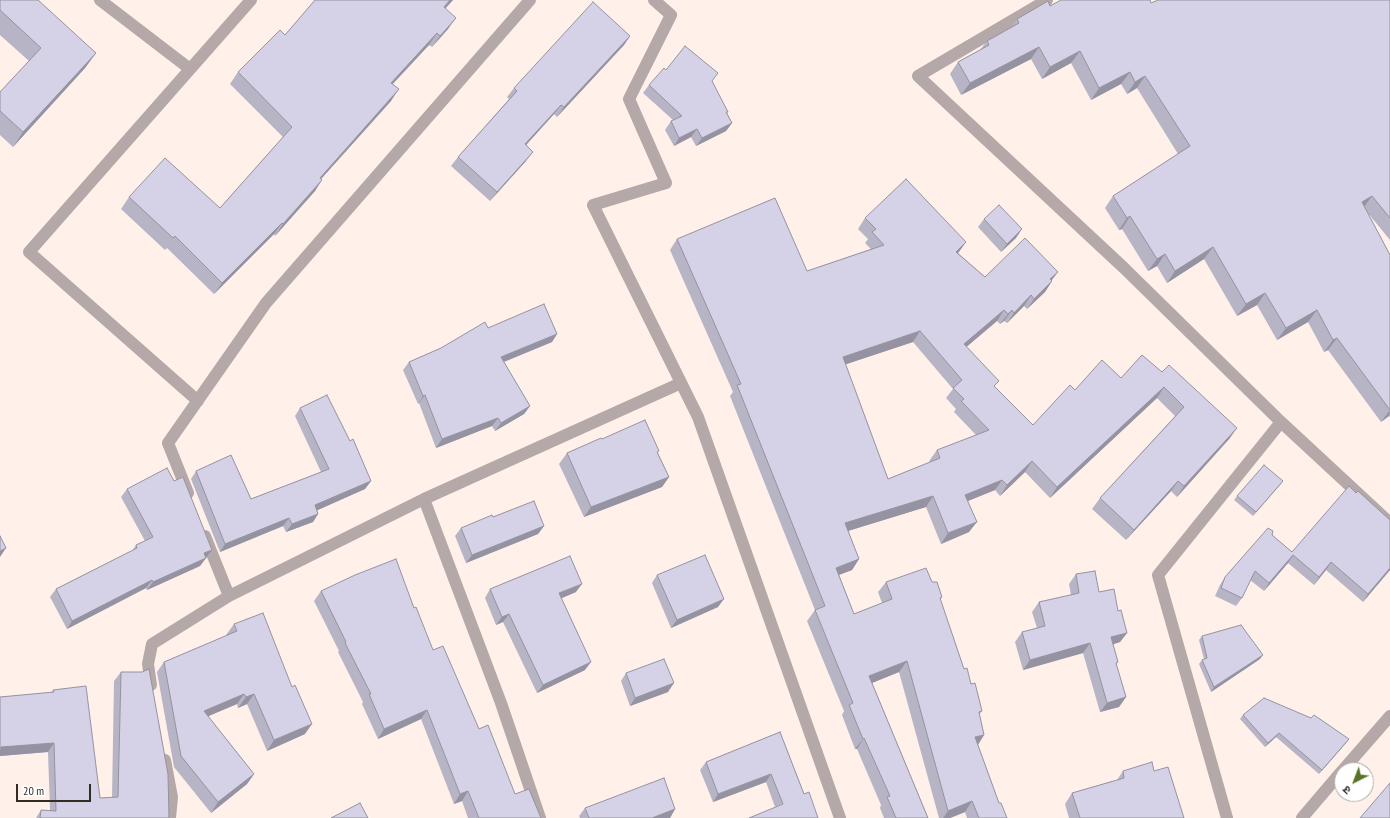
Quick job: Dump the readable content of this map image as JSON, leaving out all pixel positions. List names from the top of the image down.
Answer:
{
  "scale_bar": "20 m",
  "north": "bottom left"
}
